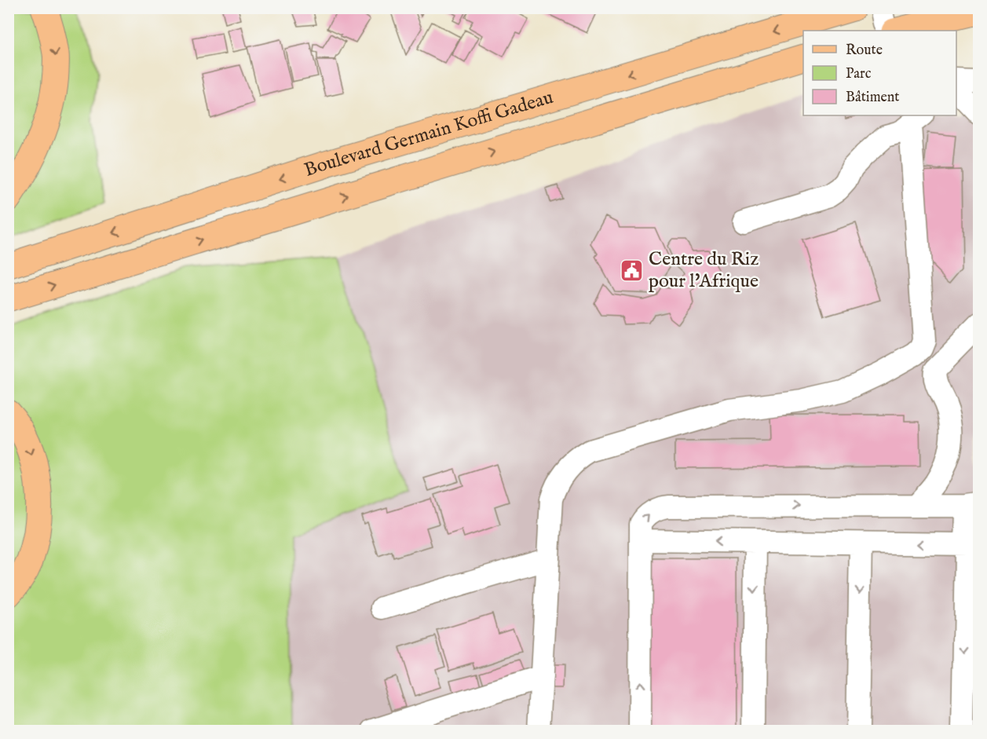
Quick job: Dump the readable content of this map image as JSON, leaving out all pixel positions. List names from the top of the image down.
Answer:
{
  "streets": {
    "main road": ["Boulevard Germain Koffi Gadeau"]
  },
  "places": {
    "public building": ["Centre du Riz pour l'Afrique"]
  },
  "legend": ["Route", "Parc", "Bâtiment"]
}
